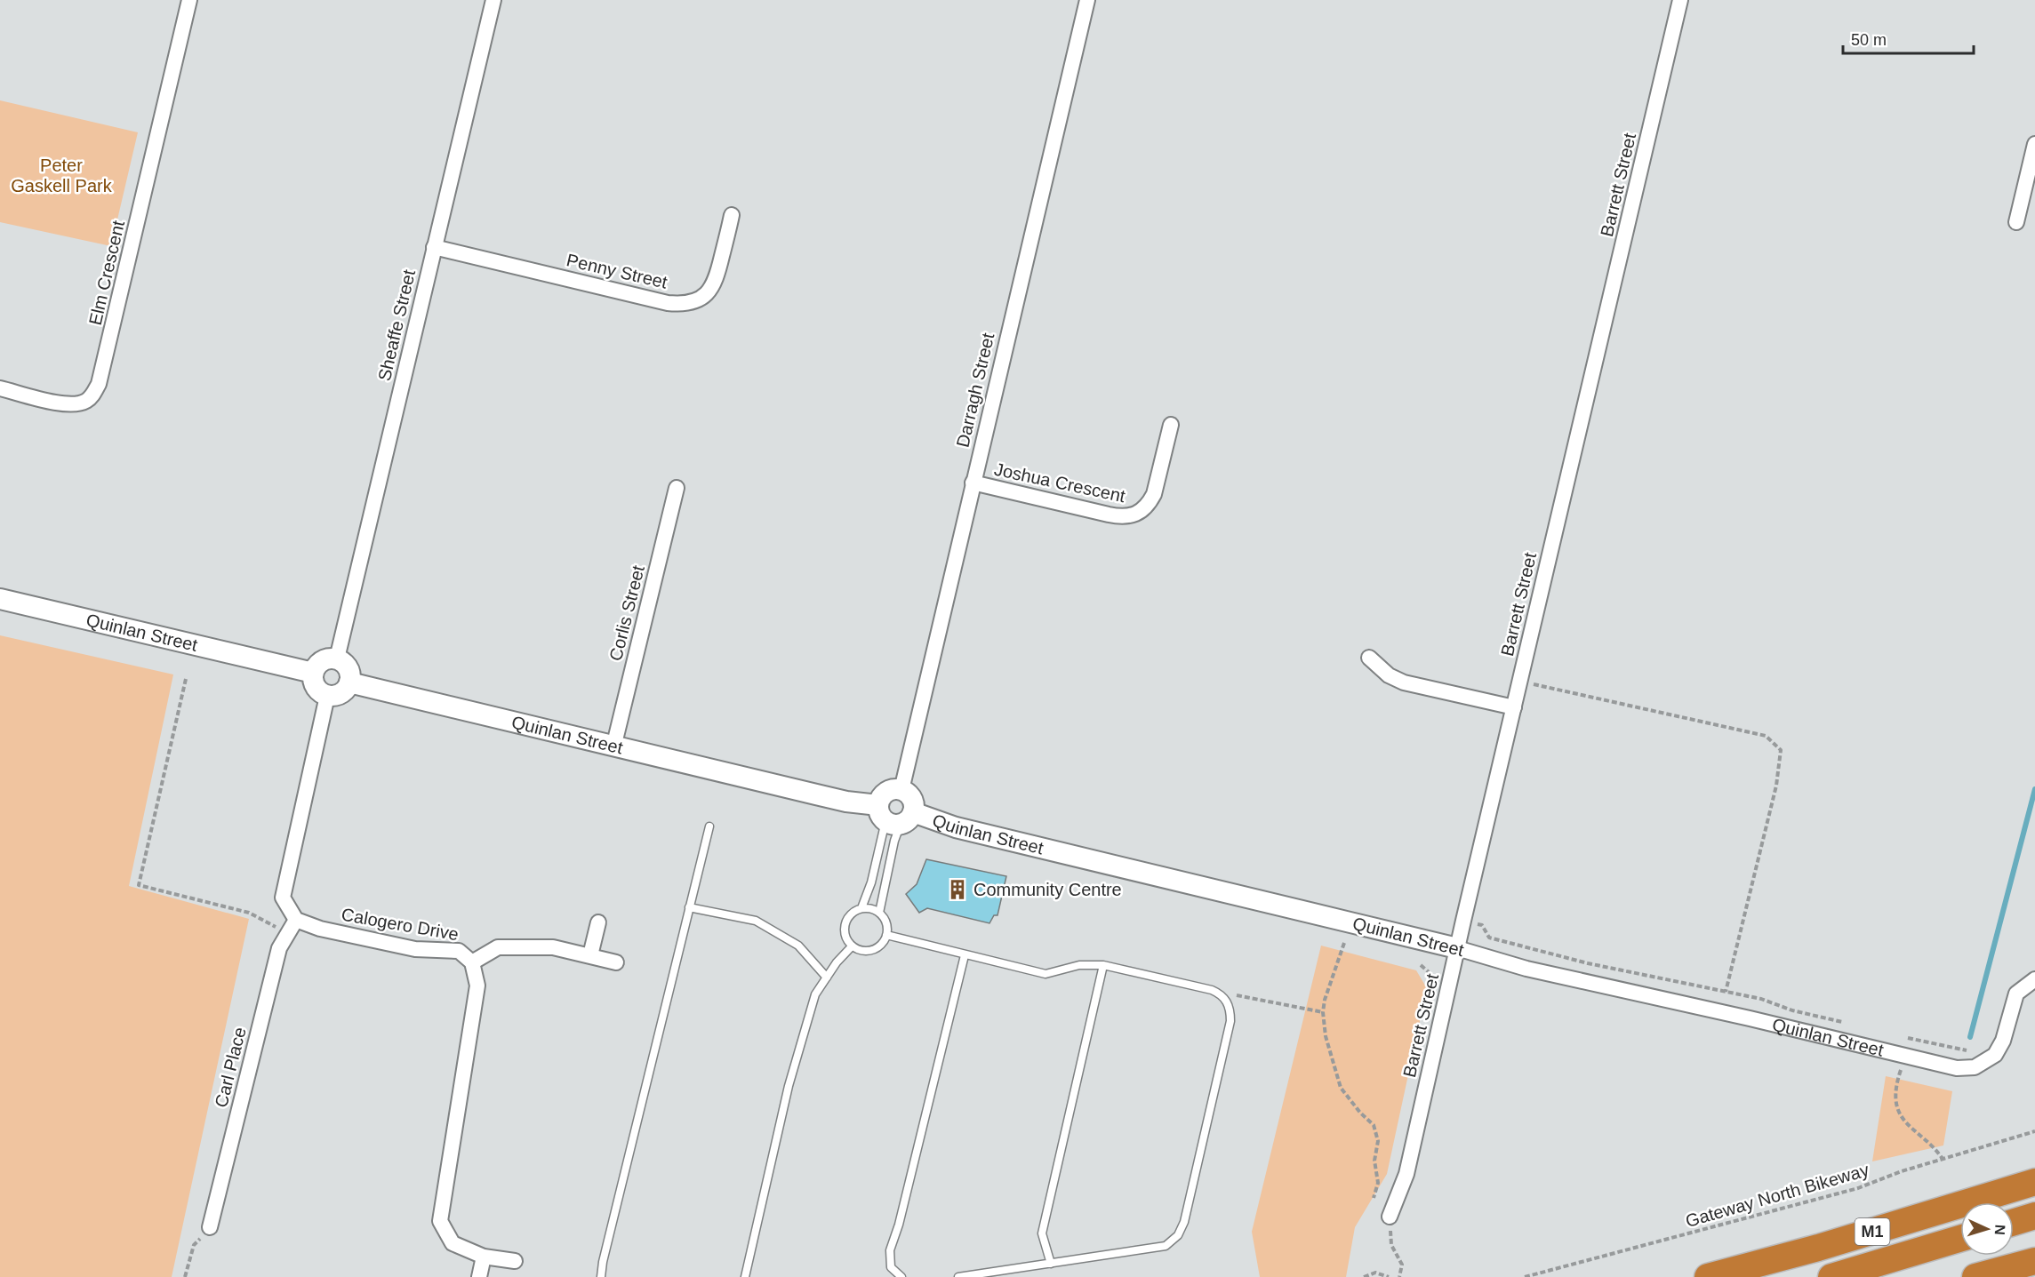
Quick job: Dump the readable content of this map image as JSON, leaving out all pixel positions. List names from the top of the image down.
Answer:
{
  "streets": {
    "highway": ["M1"],
    "street": [
      "Barrett Street",
      "Penny Street",
      "Elm Crescent",
      "Sheaffe Street",
      "Darragh Street",
      "Joshua Crescent",
      "Corlis Street",
      "Quinlan Street",
      "Calogero Drive",
      "Carl Place"
    ],
    "path": ["Gateway North Bikeway"]
  },
  "crossings": [
    ["Barrett Street", "Quinlan Street"],
    ["Penny Street", "Sheaffe Street"],
    ["Sheaffe Street", "Quinlan Street"],
    ["Darragh Street", "Joshua Crescent"],
    ["Corlis Street", "Quinlan Street"],
    ["Calogero Drive", "Carl Place"]
  ],
  "parks": ["Peter Gaskell Park"],
  "places": {
    "building": ["Community Centre"]
  },
  "scale_bar": "50 m",
  "north": "right"
}
